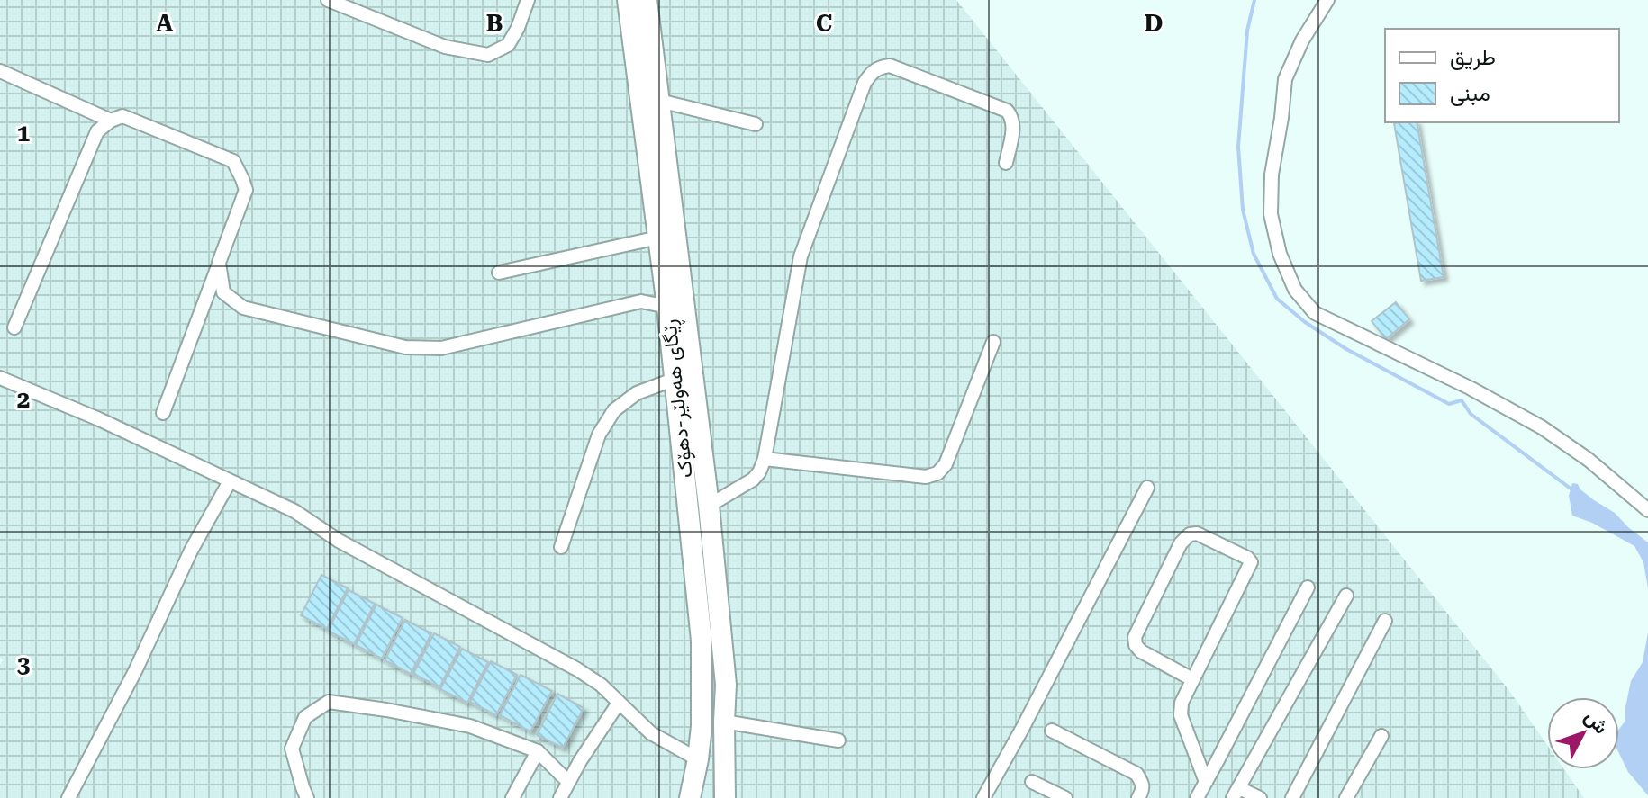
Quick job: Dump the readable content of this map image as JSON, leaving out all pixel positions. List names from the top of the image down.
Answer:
{
  "streets": {
    "highway": ["ڕێگای هەولێر-دهۆک"]
  },
  "legend": ["طريق", "مبنى"],
  "north": "top right",
  "grid": {
    "columns": [
      "A",
      "B",
      "C",
      "D"
    ],
    "rows": ["1", "2", "3"]
  }
}
